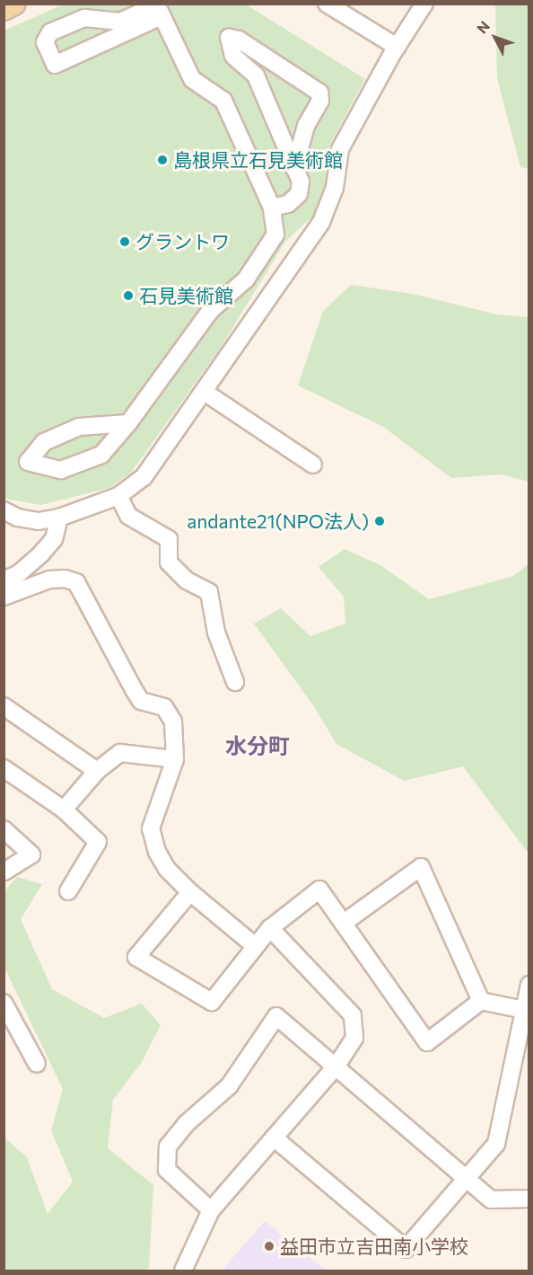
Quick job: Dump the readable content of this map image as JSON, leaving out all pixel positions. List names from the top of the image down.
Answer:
{
  "districts": ["水分町"],
  "places": [
    "島根県立石見美術館",
    "グラントワ",
    "石見美術館",
    "andante21(NPO法人)",
    "益田市立吉田南小学校"
  ],
  "north": "top left"
}
